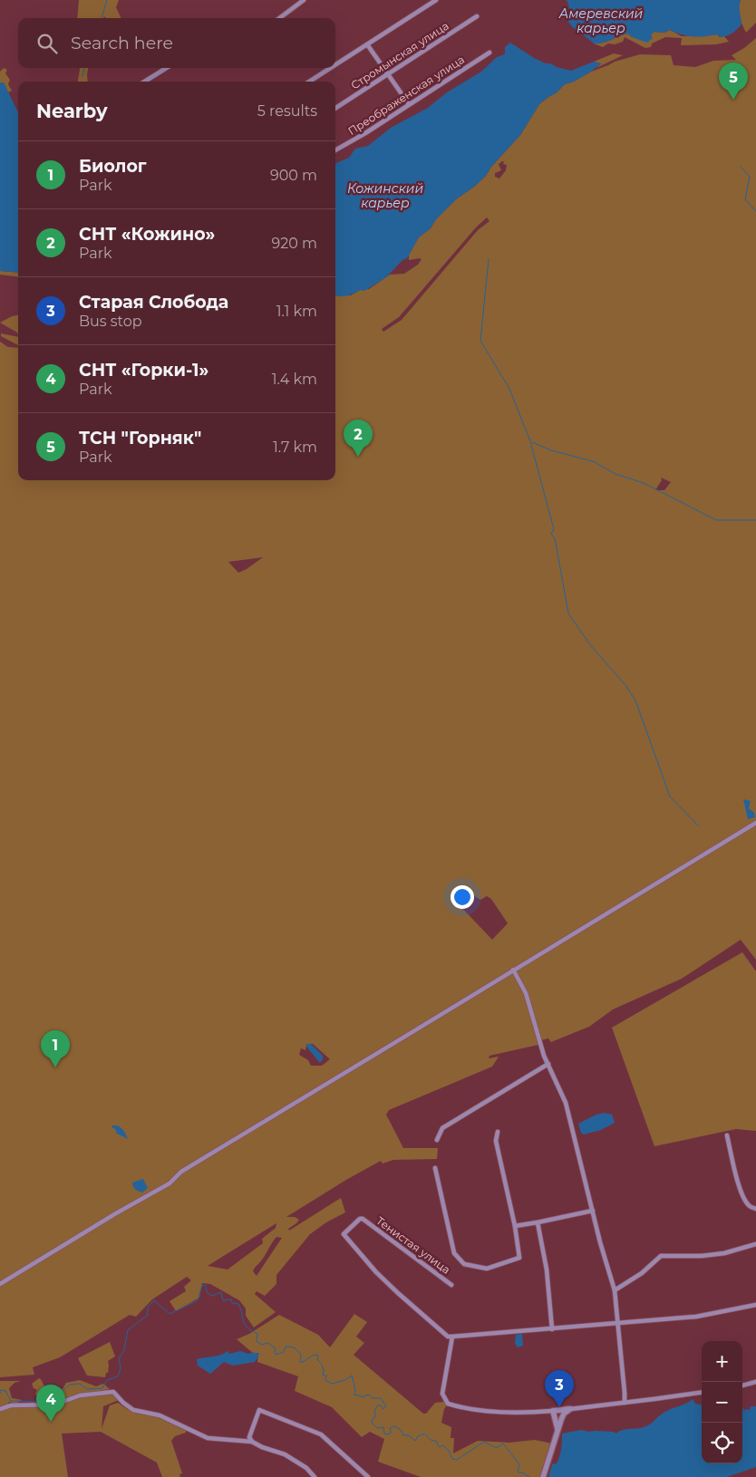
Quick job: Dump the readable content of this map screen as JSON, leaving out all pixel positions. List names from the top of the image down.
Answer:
{
  "streets": {
    "street": ["Стромынская улица", "Преображенская улица", "Тенистая улица"]
  },
  "water": ["Амеревский карьер", "Кожинский карьер"],
  "page": {
    "search": "Search here",
    "pins": [
      "5",
      "2",
      "1",
      "3",
      "4"
    ],
    "heading": ["Nearby", "5 results"],
    "list": [
      {
        "mark": "1",
        "name": "Биолог",
        "note": "Park",
        "value": "900 m"
      },
      {
        "mark": "2",
        "name": "СНТ «Кожино»",
        "note": "Park",
        "value": "920 m"
      },
      {
        "mark": "3",
        "name": "Старая Слобода",
        "note": "Bus stop",
        "value": "1.1 km"
      },
      {
        "mark": "4",
        "name": "СНТ «Горки-1»",
        "note": "Park",
        "value": "1.4 km"
      },
      {
        "mark": "5",
        "name": "ТСН \"Горняк\"",
        "note": "Park",
        "value": "1.7 km"
      }
    ],
    "map_buttons": ["+", "−"]
  }
}
